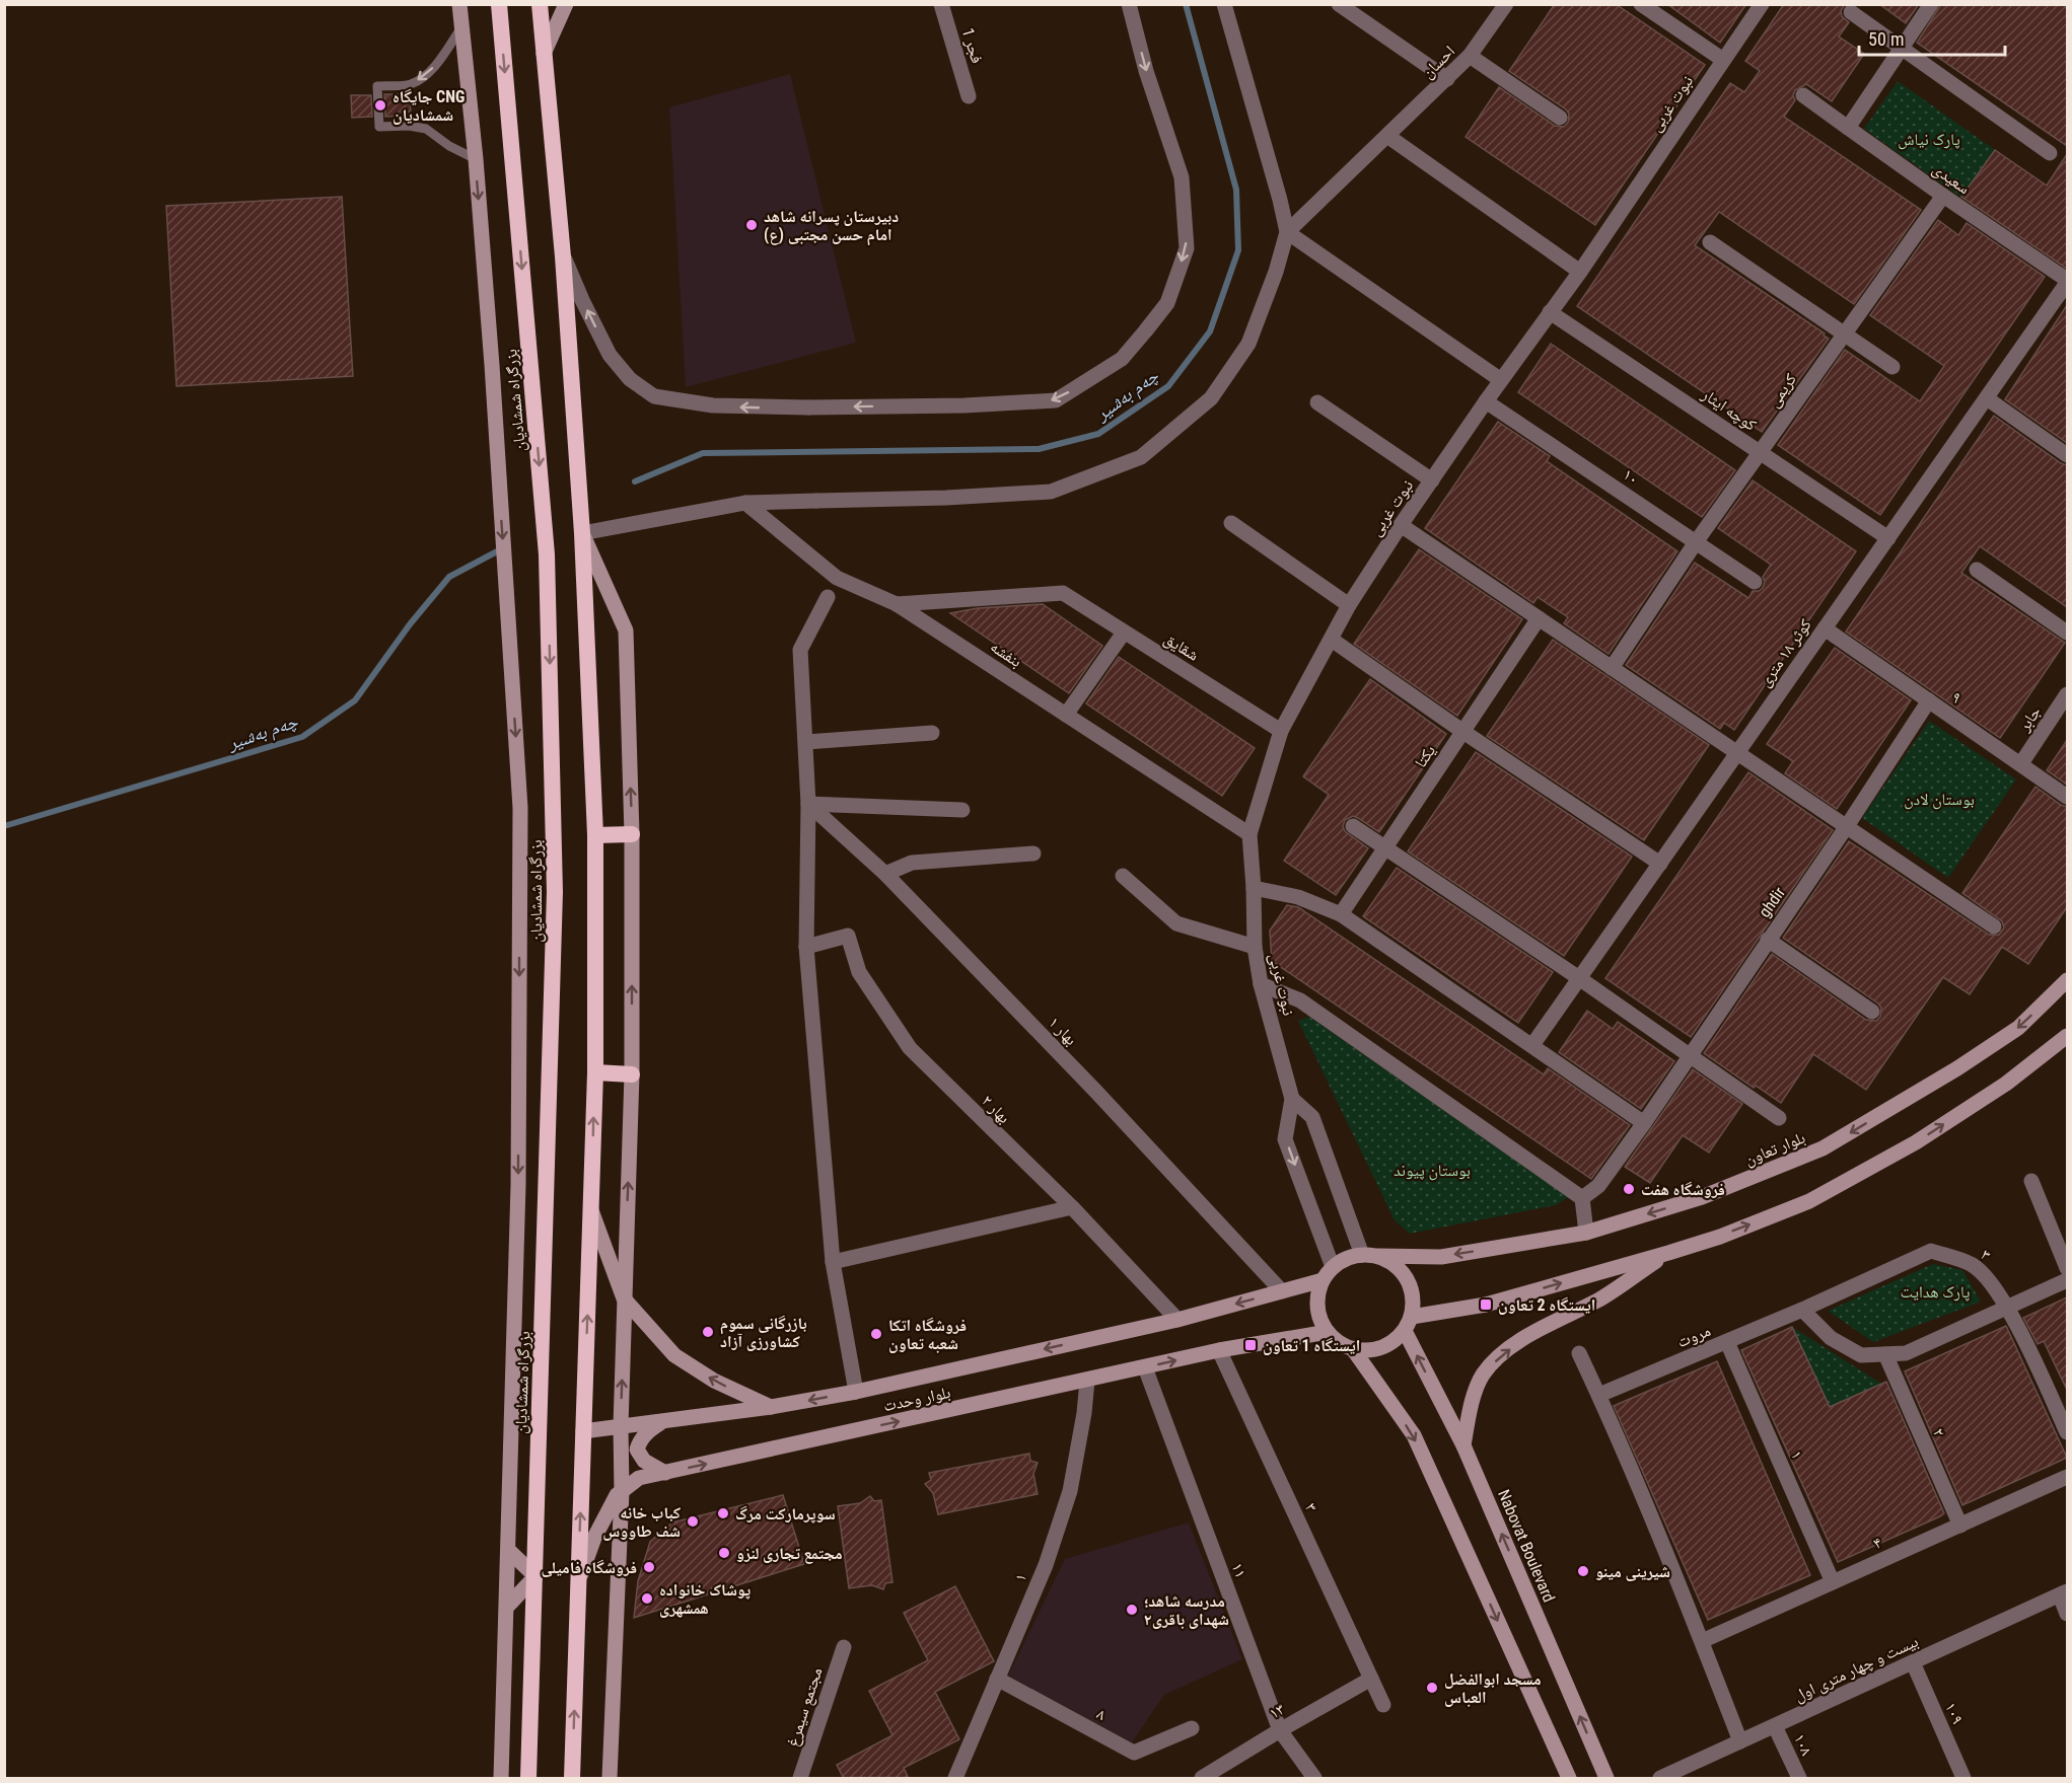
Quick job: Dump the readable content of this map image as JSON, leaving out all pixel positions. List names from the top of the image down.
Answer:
{
  "streets": {
    "highway": ["بزرگراه شمشادیان"],
    "main road": ["بلوار تعاون", "بلوار وحدت", "Nabovat Boulevard"],
    "street": [
      "فجر 1",
      "احسان",
      "نبوت غربی",
      "سعیدی",
      "کریمی",
      "کوچه ایثار",
      "۱۰",
      "شقایق",
      "کوثر ۱۸ متری",
      "بنفشه",
      "۹",
      "جابر",
      "یکتا",
      "ghdir",
      "بهار ۱",
      "بهار ۲",
      "۳",
      "مروت",
      "۲",
      "۱",
      "۴",
      "۱۱",
      "بیست و چهار متری اول",
      "مجتمع سیمرغ",
      "۱۳",
      "۱۰۹",
      "۸",
      "۱۰۸"
    ]
  },
  "crossings": [
    ["نبوت غربی", "کوچه ایثار"],
    ["نبوت غربی", "۱۰"],
    ["نبوت غربی", "شقایق"],
    ["نبوت غربی", "بنفشه"],
    ["نبوت غربی", "بلوار تعاون"],
    ["نبوت غربی", "بلوار وحدت"],
    ["نبوت غربی", "Nabovat Boulevard"],
    ["سعیدی", "کریمی"],
    ["سعیدی", "کوثر ۱۸ متری"],
    ["کریمی", "کوچه ایثار"],
    ["کریمی", "۱۰"],
    ["کوچه ایثار", "کوثر ۱۸ متری"],
    ["شقایق", "بنفشه"],
    ["کوثر ۱۸ متری", "۹"],
    ["۹", "جابر"],
    ["۹", "ghdir"],
    ["بهار ۱", "بلوار وحدت"],
    ["بهار ۲", "بلوار وحدت"],
    ["بلوار تعاون", "بلوار وحدت"],
    ["بلوار تعاون", "Nabovat Boulevard"],
    ["۳", "مروت"],
    ["۳", "بلوار وحدت"],
    ["۳", "۱۳"],
    ["مروت", "۱"],
    ["بلوار وحدت", "۱"],
    ["بلوار وحدت", "Nabovat Boulevard"],
    ["بلوار وحدت", "۱۱"],
    ["۲", "۴"],
    ["۱", "۴"],
    ["۱", "۸"],
    ["۱۱", "۱۳"],
    ["بیست و چهار متری اول", "۱۰۹"],
    ["بیست و چهار متری اول", "۱۰۸"]
  ],
  "water": ["چەم بەشیر"],
  "parks": [
    "پارک نیاش",
    "بوستان لادن",
    "بوستان پیوند",
    "پارک‌ هدایت"
  ],
  "places": {
    "other": [
      "جایگاه CNG شمشادیان",
      "دبیرستان پسرانه شاهد امام حسن مجتبی (ع)",
      "فروشگاه هفت",
      "بازرگانی سموم کشاورزی آزاد",
      "فروشگاه اتکا شعبه تعاون",
      "سوپرمارکت مرگ",
      "کباب خانه شف طاووس",
      "مجتمع تجاری لنزو",
      "فروشگاه فامیلی",
      "شیرینی مینو",
      "پوشاک خانواده همشهری",
      "مدرسه شاهد؛ شهدای باقری۲",
      "مسجد ابوالفضل العباس"
    ],
    "transit": ["ایستگاه 2 تعاون", "ایستگاه 1 تعاون"]
  },
  "scale_bar": "50 m"
}
